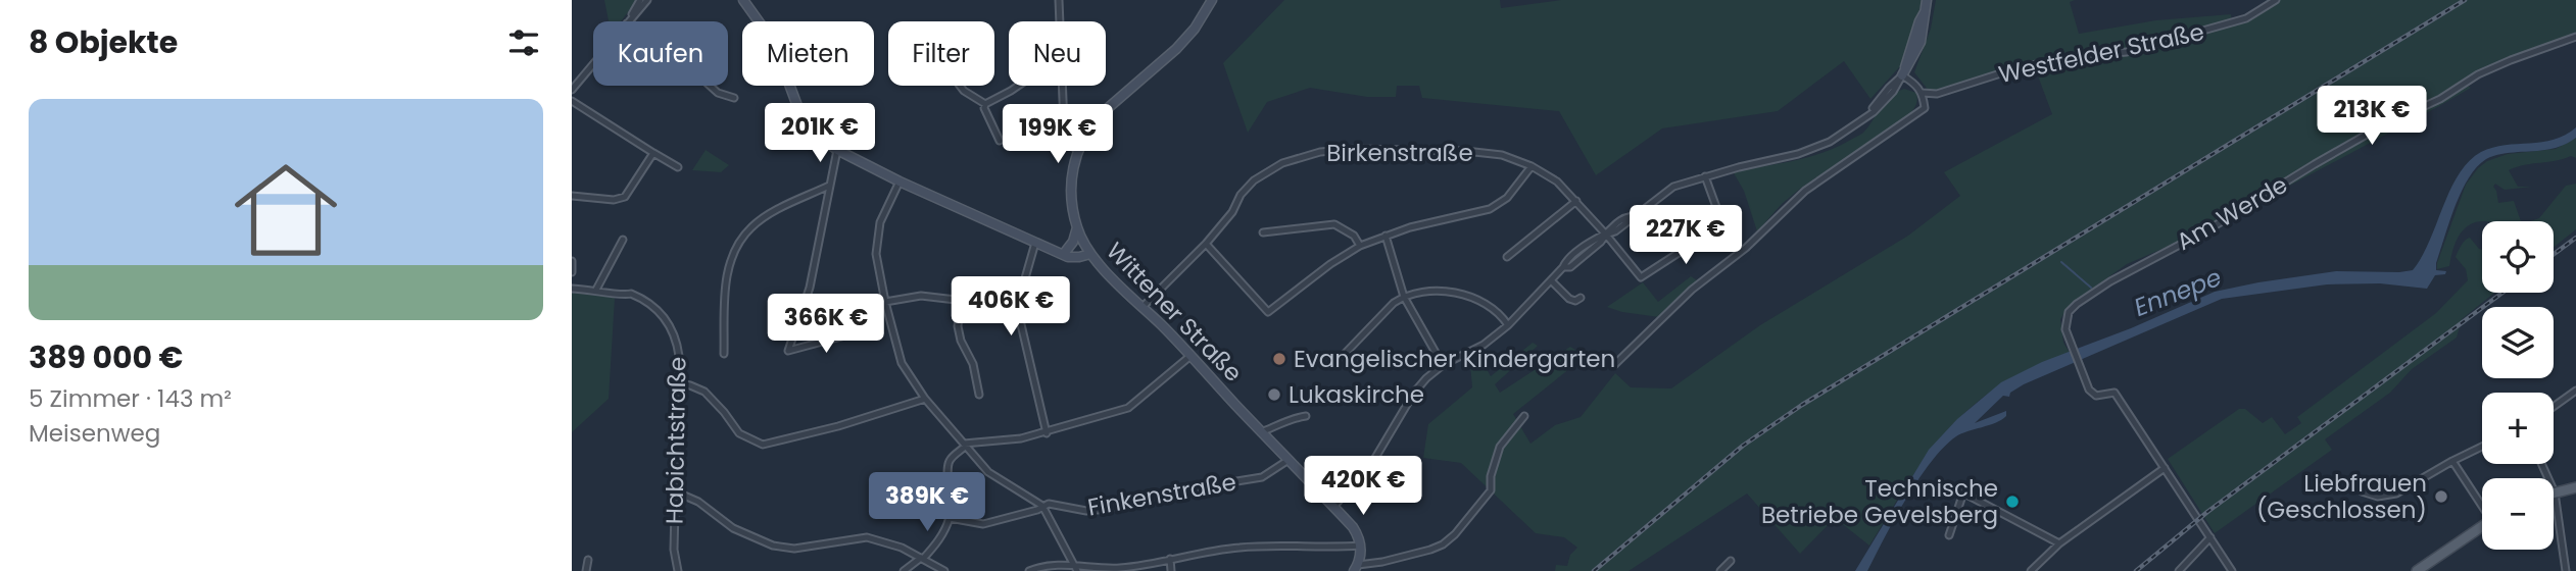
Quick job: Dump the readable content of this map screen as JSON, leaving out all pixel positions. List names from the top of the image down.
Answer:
{
  "streets": {
    "main road": ["Wittener Straße"],
    "street": [
      "Westfelder Straße",
      "Birkenstraße",
      "Am Werde",
      "Habichtstraße",
      "Finkenstraße"
    ]
  },
  "crossings": [
    ["Birkenstraße", "Wittener Straße"],
    ["Wittener Straße", "Finkenstraße"]
  ],
  "water": ["Ennepe"],
  "places": [
    "Evangelischer Kindergarten",
    "Lukaskirche",
    "Liebfrauen (Geschlossen)",
    "Technische Betriebe Gevelsberg"
  ],
  "page": {
    "heading": "8 Objekte",
    "chip": [
      "Kaufen",
      "Mieten",
      "Filter",
      "Neu"
    ],
    "list": [
      {
        "name": "389 000 €",
        "note": "5 Zimmer · 143 m² · Meisenweg"
      }
    ],
    "price": [
      "213K €",
      "201K €",
      "199K €",
      "227K €",
      "406K €",
      "366K €",
      "420K €",
      "389K €"
    ],
    "map_buttons": ["+", "−"]
  }
}
